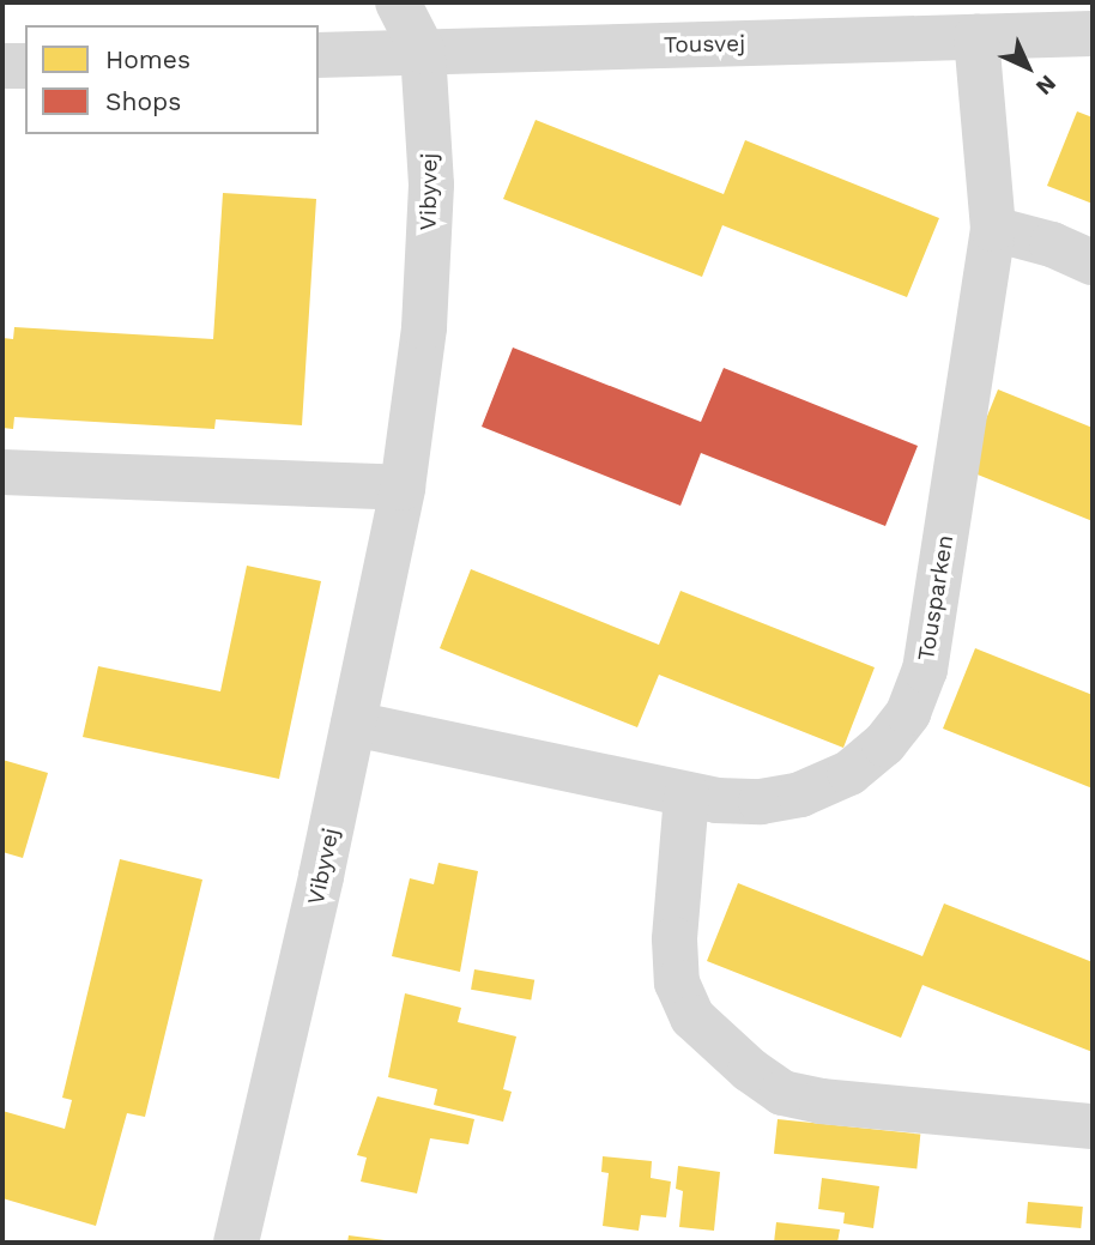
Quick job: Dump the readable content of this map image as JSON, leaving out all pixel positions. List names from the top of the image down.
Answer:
{
  "streets": {
    "street": ["Tousvej", "Vibyvej", "Tousparken"]
  },
  "crossings": [
    ["Tousvej", "Vibyvej"],
    ["Tousvej", "Tousparken"],
    ["Vibyvej", "Tousparken"]
  ],
  "legend": ["Homes", "Shops"],
  "north": "bottom right"
}
